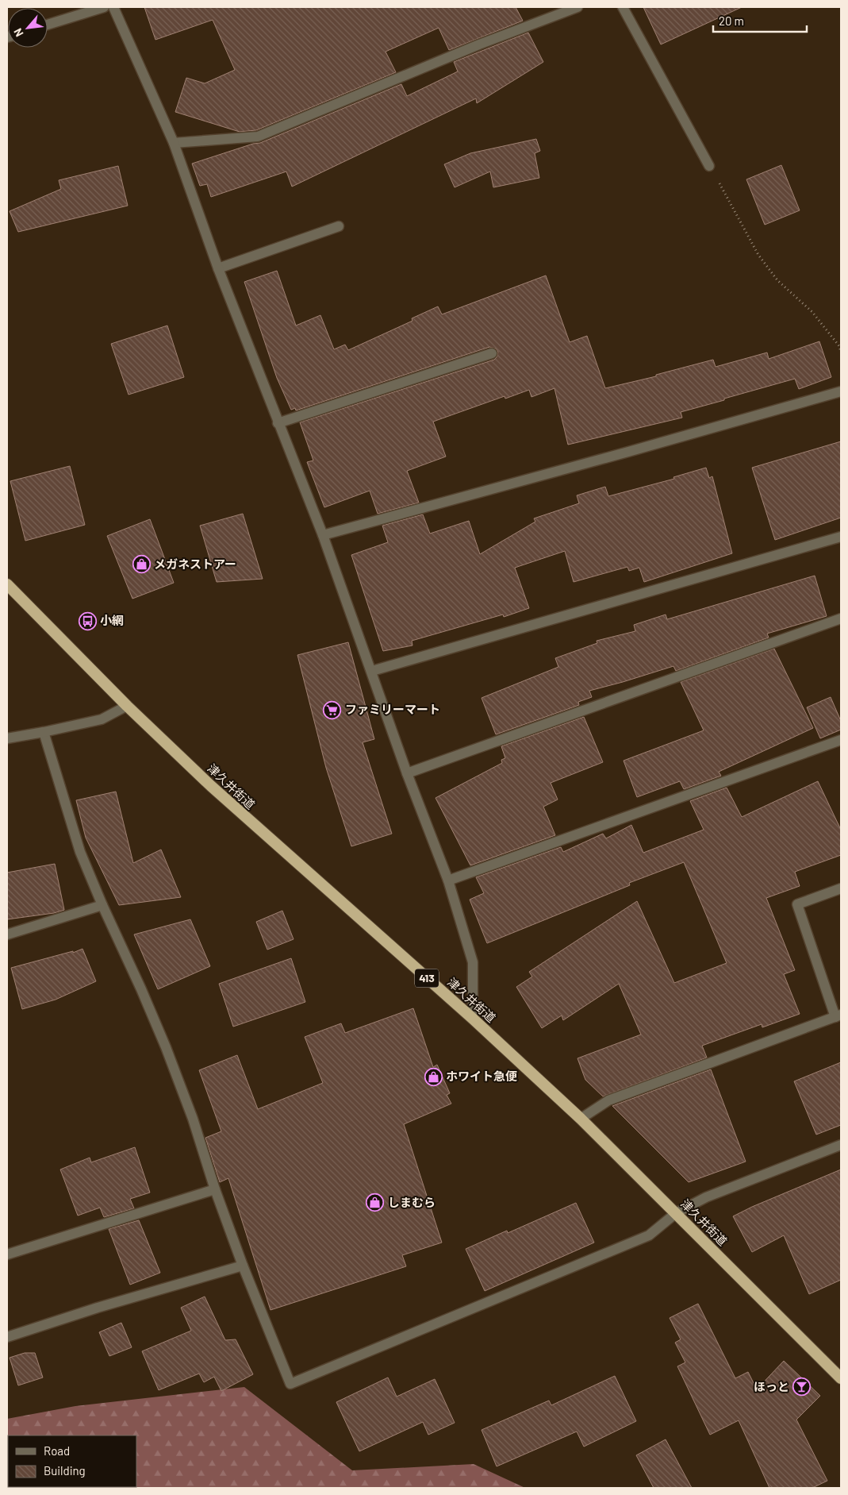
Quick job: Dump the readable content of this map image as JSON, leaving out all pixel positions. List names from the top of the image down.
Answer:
{
  "streets": {
    "highway": ["津久井街道", "413"]
  },
  "places": {
    "shop": ["メガネストアー", "ホワイト急便", "しまむら"],
    "bus stop": ["小網"],
    "supermarket": ["ファミリーマート"],
    "bar": ["ほっと"]
  },
  "legend": ["Road", "Building"],
  "scale_bar": "20 m",
  "north": "bottom left"
}
